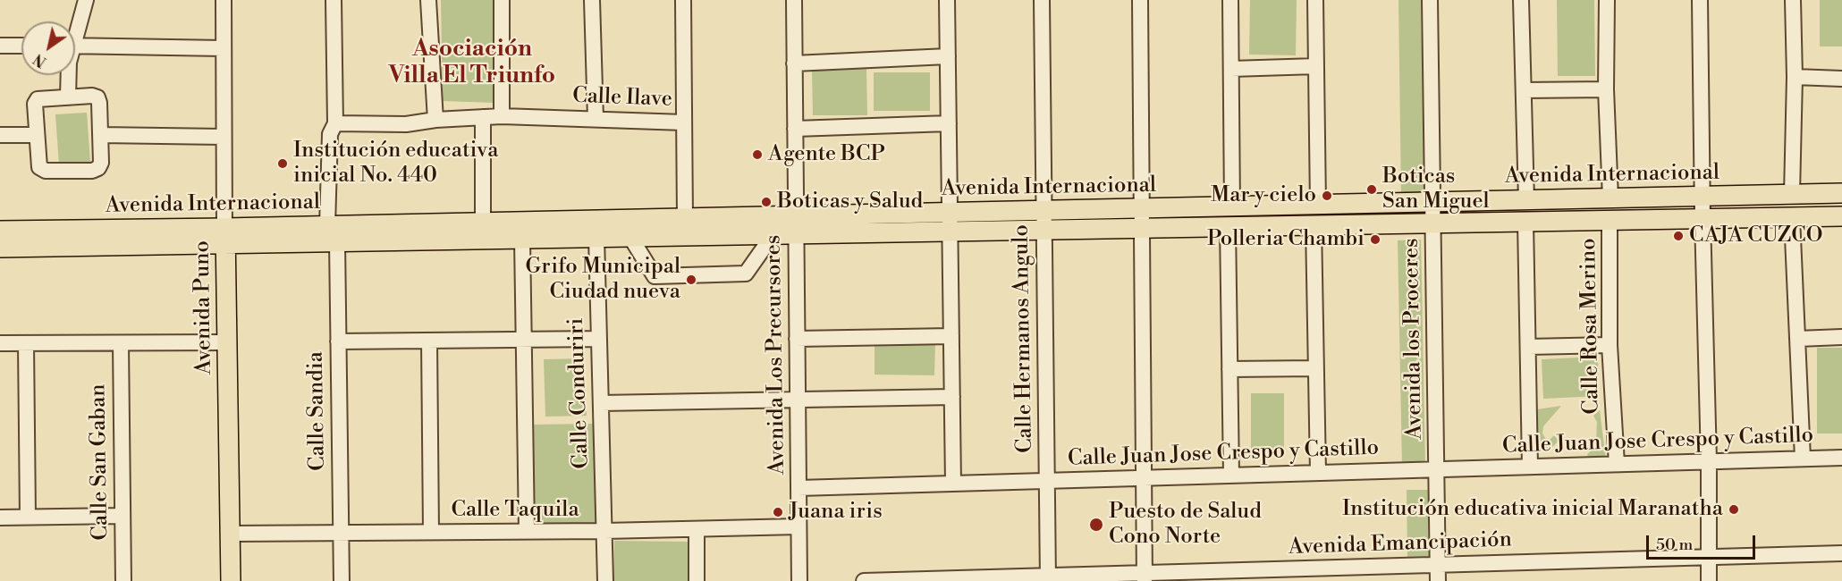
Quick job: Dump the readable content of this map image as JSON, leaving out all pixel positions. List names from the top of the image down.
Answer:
{
  "streets": {
    "main road": ["Avenida Internacional", "Avenida Puno"],
    "street": [
      "Calle Ilave",
      "Calle Rosa Merino",
      "Calle Hermanos Angulo",
      "Avenida los Proceres",
      "Avenida Los Precursores",
      "Calle Conduriri",
      "Calle Sandia",
      "Calle Juan Jose Crespo y Castillo",
      "Calle San Gaban",
      "Calle Taquila",
      "Avenida Emancipación"
    ]
  },
  "crossings": [
    ["Calle Ilave", "Calle Sandia"],
    ["Avenida Internacional", "Avenida Puno"],
    ["Avenida Internacional", "Calle Rosa Merino"],
    ["Avenida Internacional", "Calle Hermanos Angulo"],
    ["Avenida Internacional", "Avenida los Proceres"],
    ["Avenida Internacional", "Avenida Los Precursores"],
    ["Avenida Internacional", "Calle Conduriri"],
    ["Avenida Internacional", "Calle Sandia"],
    ["Avenida Puno", "Calle Taquila"],
    ["Calle Rosa Merino", "Calle Juan Jose Crespo y Castillo"],
    ["Calle Hermanos Angulo", "Calle Juan Jose Crespo y Castillo"],
    ["Calle Hermanos Angulo", "Avenida Emancipación"],
    ["Avenida los Proceres", "Calle Juan Jose Crespo y Castillo"],
    ["Avenida los Proceres", "Avenida Emancipación"],
    ["Avenida Los Precursores", "Calle Juan Jose Crespo y Castillo"],
    ["Avenida Los Precursores", "Calle Taquila"],
    ["Calle Conduriri", "Calle Taquila"],
    ["Calle Sandia", "Calle Taquila"]
  ],
  "districts": ["Asociación Villa El Triunfo"],
  "places": [
    "Agente BCP",
    "Institución educativa inicial No. 440",
    "Boticas San Miguel",
    "Mar y cielo",
    "Boticas y Salud",
    "CAJA CUZCO",
    "Polleria Chambi",
    "Grifo Municipal Ciudad nueva",
    "Institución educativa inicial Maranatha",
    "Juana iris",
    "Puesto de Salud Cono Norte"
  ],
  "scale_bar": "50 m",
  "north": "bottom left"
}
